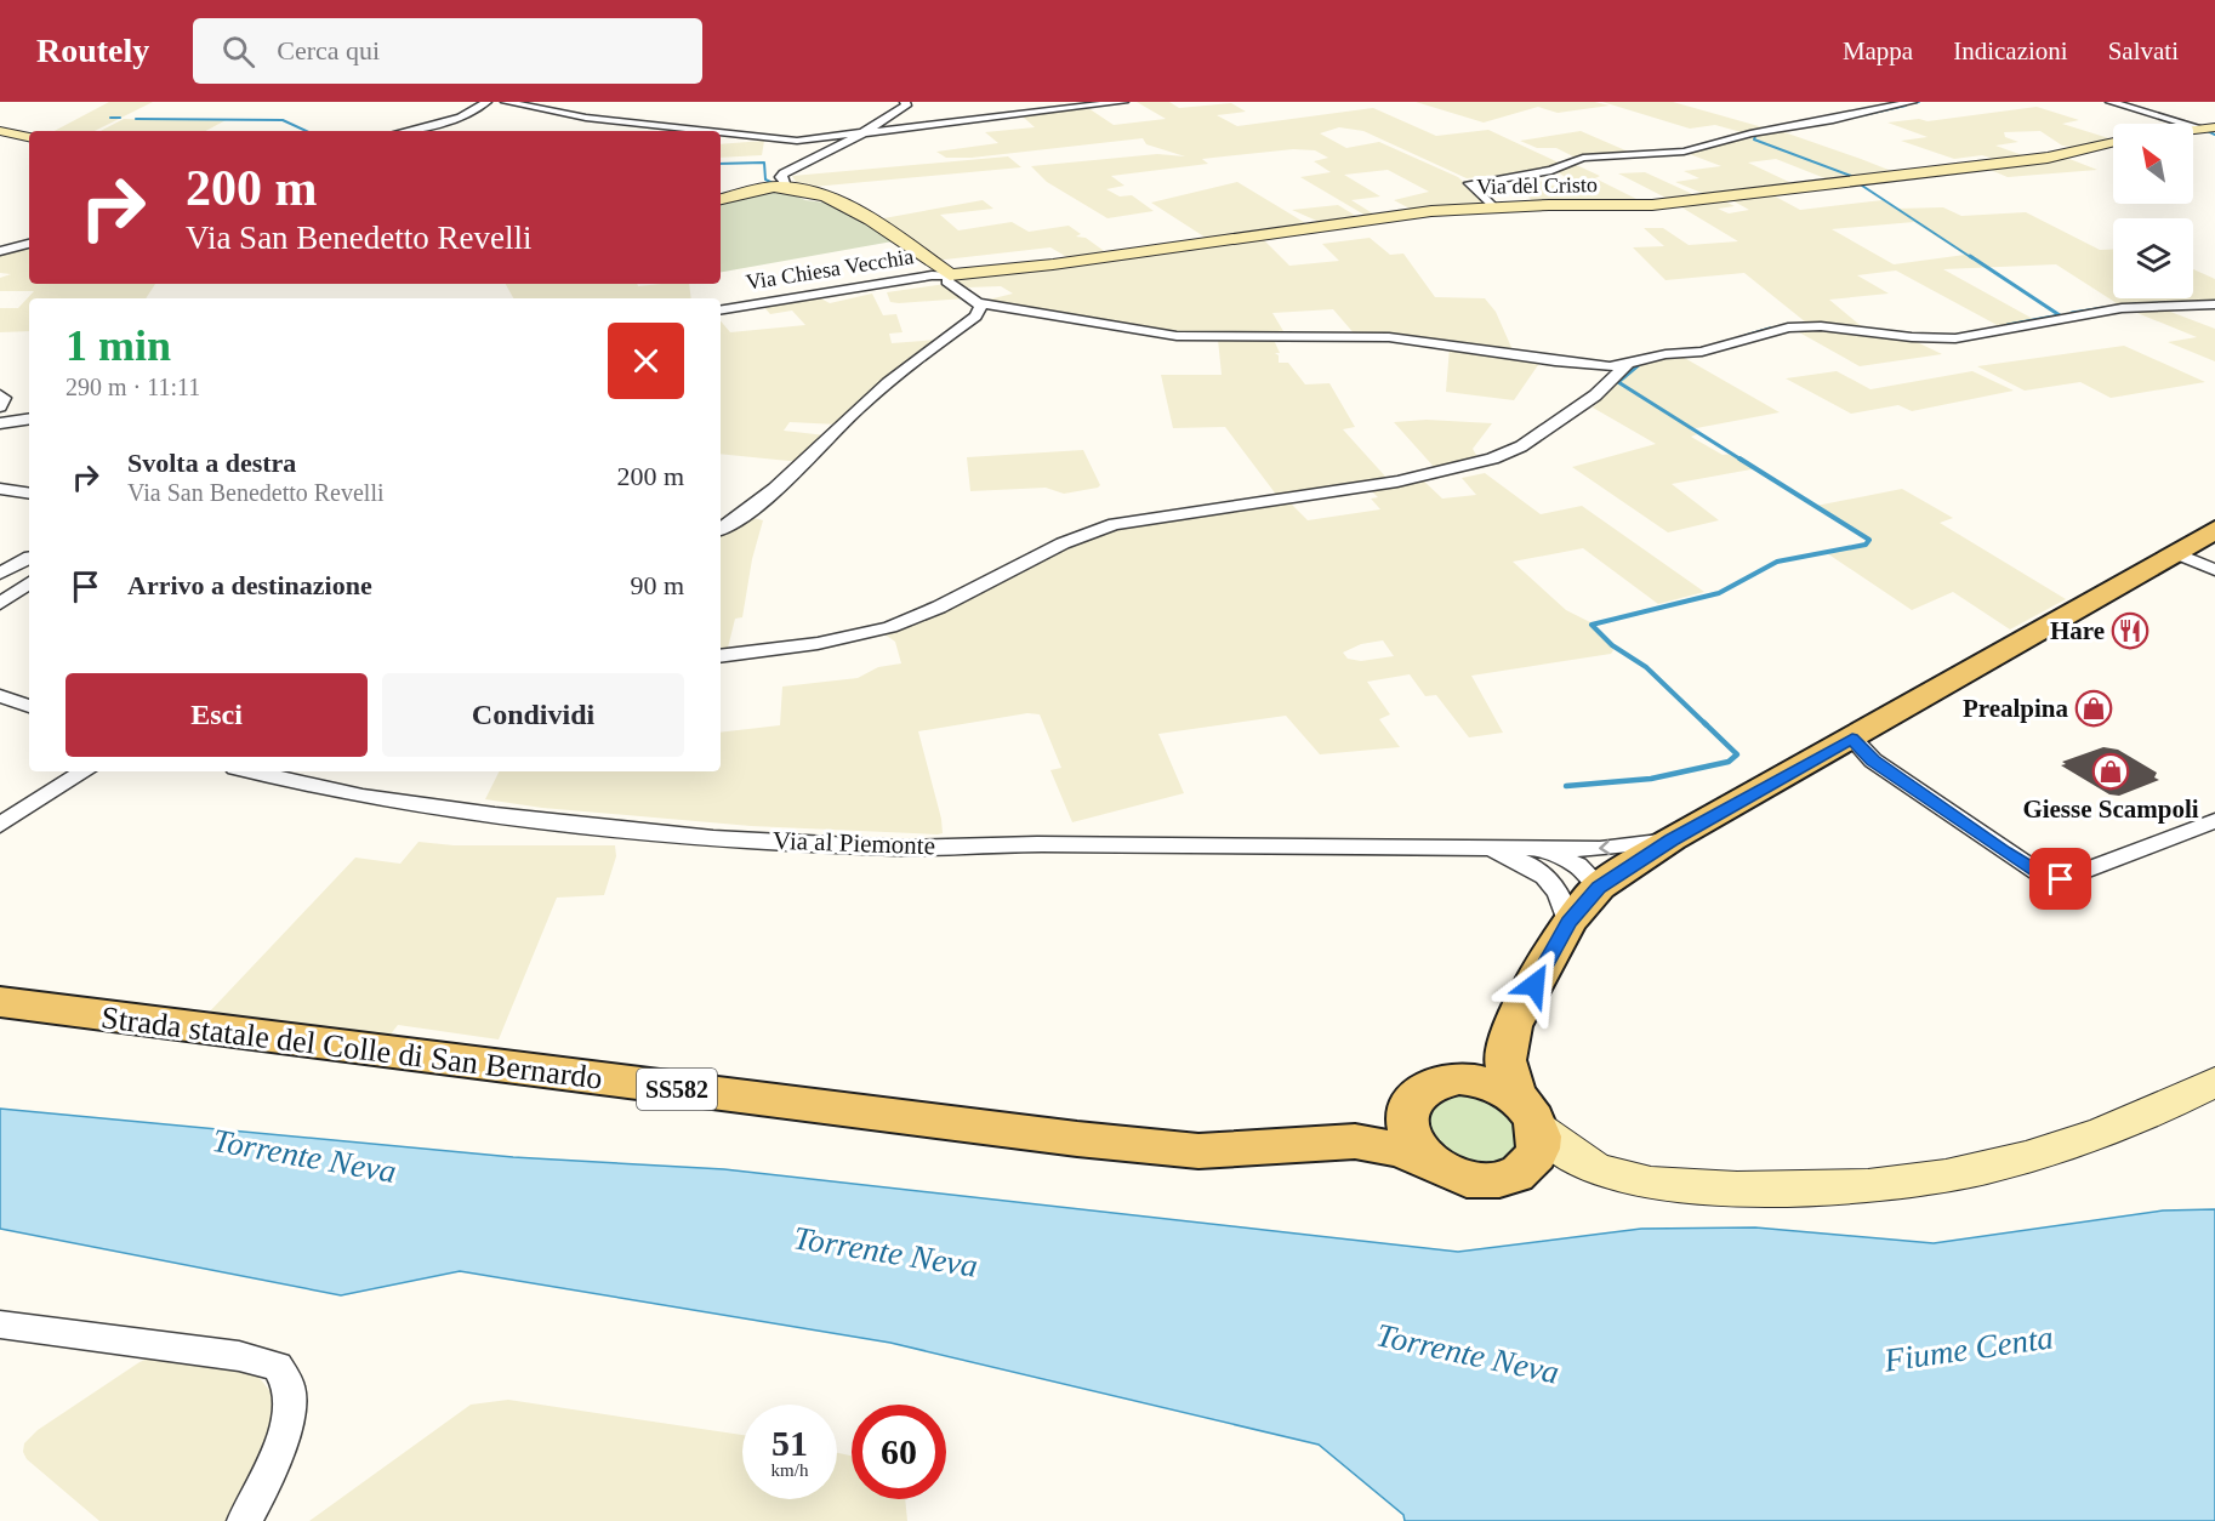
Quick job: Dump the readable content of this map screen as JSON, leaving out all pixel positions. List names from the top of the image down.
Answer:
{
  "streets": {
    "main road": ["Via al Piemonte", "Strada statale del Colle di San Bernardo", "SS582"],
    "street": ["Via del Cristo", "Via Chiesa Vecchia"]
  },
  "crossings": [
    ["Via del Cristo", "Via Chiesa Vecchia"],
    ["Via al Piemonte", "Strada statale del Colle di San Bernardo"]
  ],
  "water": ["Torrente Neva", "Fiume Centa"],
  "places": {
    "restaurant": ["Hare"],
    "shop": ["Prealpina", "Giesse Scampoli"]
  },
  "north": "top left",
  "page": {
    "header": "Routely",
    "search": "Cerca qui",
    "nav": ["Mappa", "Indicazioni", "Salvati"],
    "turn": ["200 m", "Via San Benedetto Revelli"],
    "heading": ["1 min", "290 m · 11:11"],
    "list": [
      {
        "name": "Svolta a destra",
        "note": "Via San Benedetto Revelli",
        "value": "200 m"
      },
      {
        "name": "Arrivo a destinazione",
        "value": "90 m"
      }
    ],
    "buttons": ["Esci", "Condividi"],
    "speed": "51 km/h",
    "limit": "60"
  }
}
